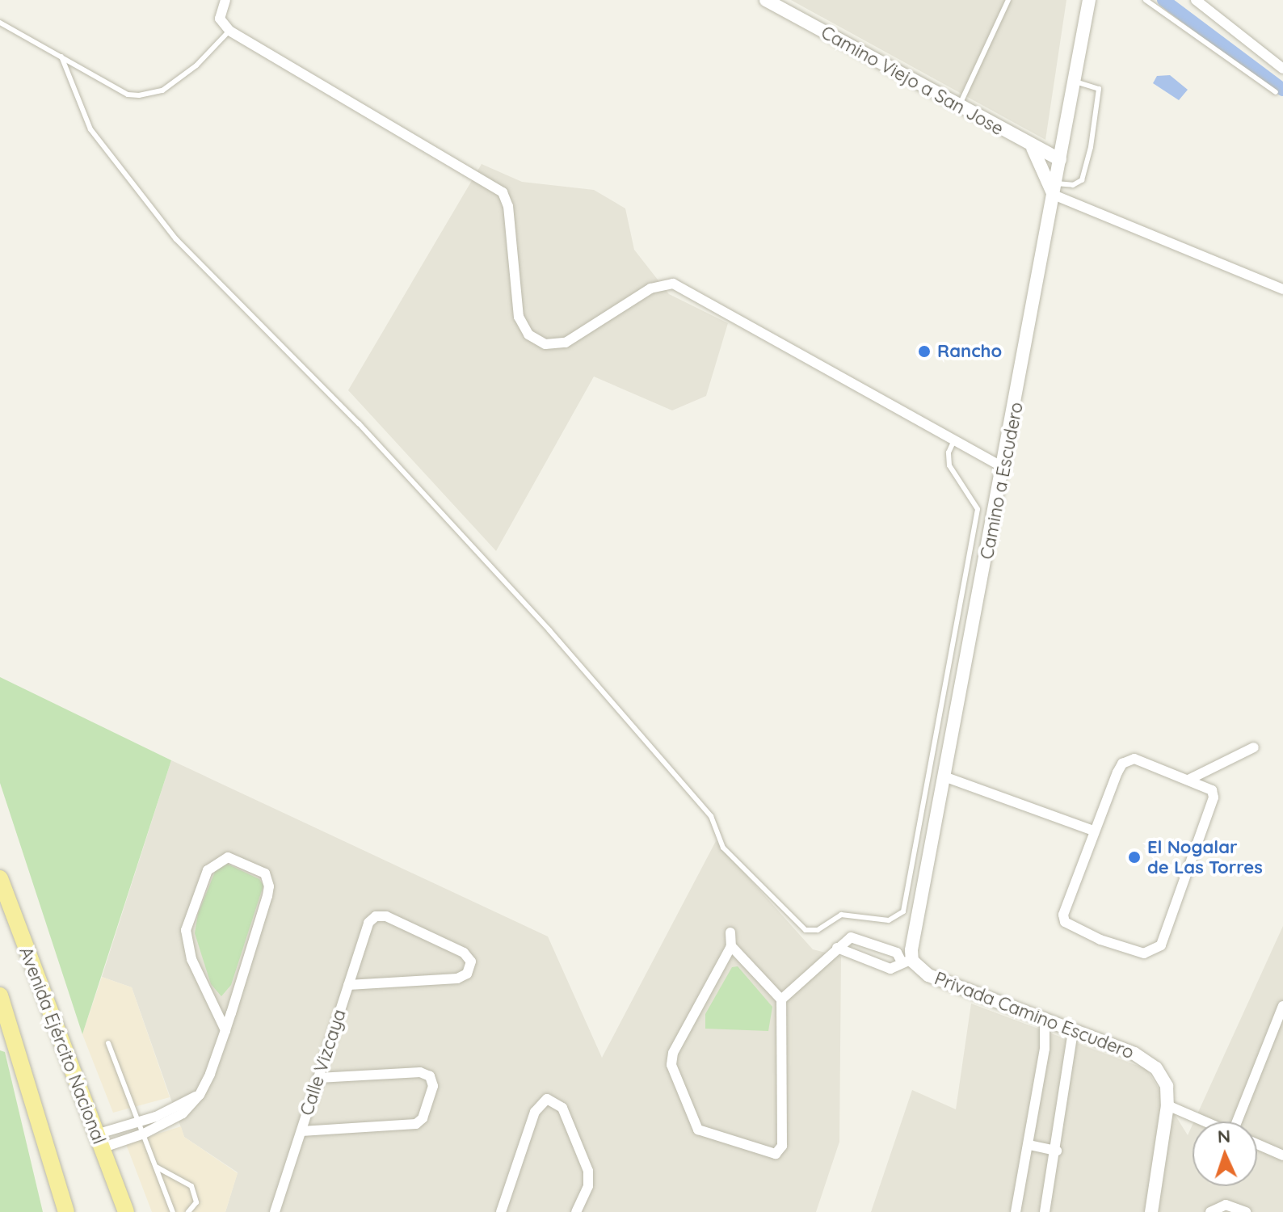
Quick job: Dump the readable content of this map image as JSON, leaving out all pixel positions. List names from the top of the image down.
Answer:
{
  "streets": {
    "main road": ["Avenida Ejército Nacional"],
    "street": [
      "Camino Viejo a San Jose",
      "Camino a Escudero",
      "Privada Camino Escudero",
      "Calle Vizcaya"
    ]
  },
  "crossings": [
    ["Camino Viejo a San Jose", "Camino a Escudero"],
    ["Camino a Escudero", "Privada Camino Escudero"]
  ],
  "places": ["Rancho", "El Nogalar de Las Torres"],
  "north": "top"
}
